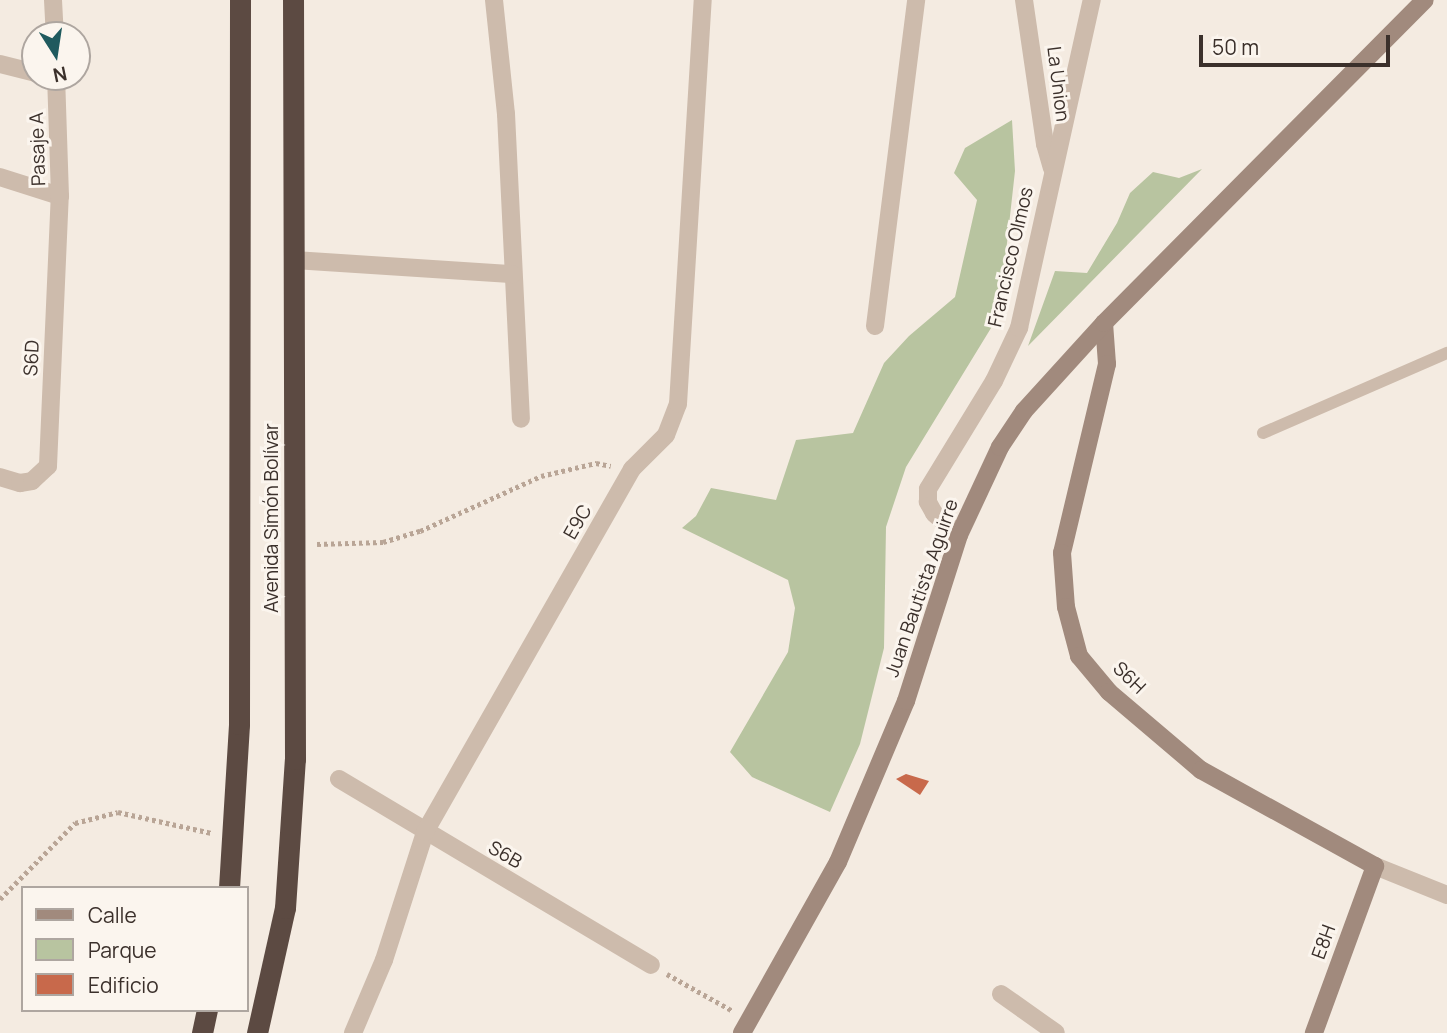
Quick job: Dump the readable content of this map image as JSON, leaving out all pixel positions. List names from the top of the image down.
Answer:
{
  "streets": {
    "highway": ["Avenida Simón Bolívar"],
    "main road": ["Juan Bautista Aguirre", "S6H", "E8H"],
    "street": [
      "La Union",
      "Pasaje A",
      "Francisco Olmos",
      "S6D",
      "E9C",
      "S6B"
    ]
  },
  "crossings": [
    ["La Union", "Francisco Olmos"],
    ["Pasaje A", "S6D"],
    ["Francisco Olmos", "Juan Bautista Aguirre"],
    ["E9C", "S6B"],
    ["Juan Bautista Aguirre", "S6H"],
    ["S6H", "E8H"]
  ],
  "legend": ["Calle", "Parque", "Edificio"],
  "scale_bar": "50 m",
  "north": "bottom"
}
